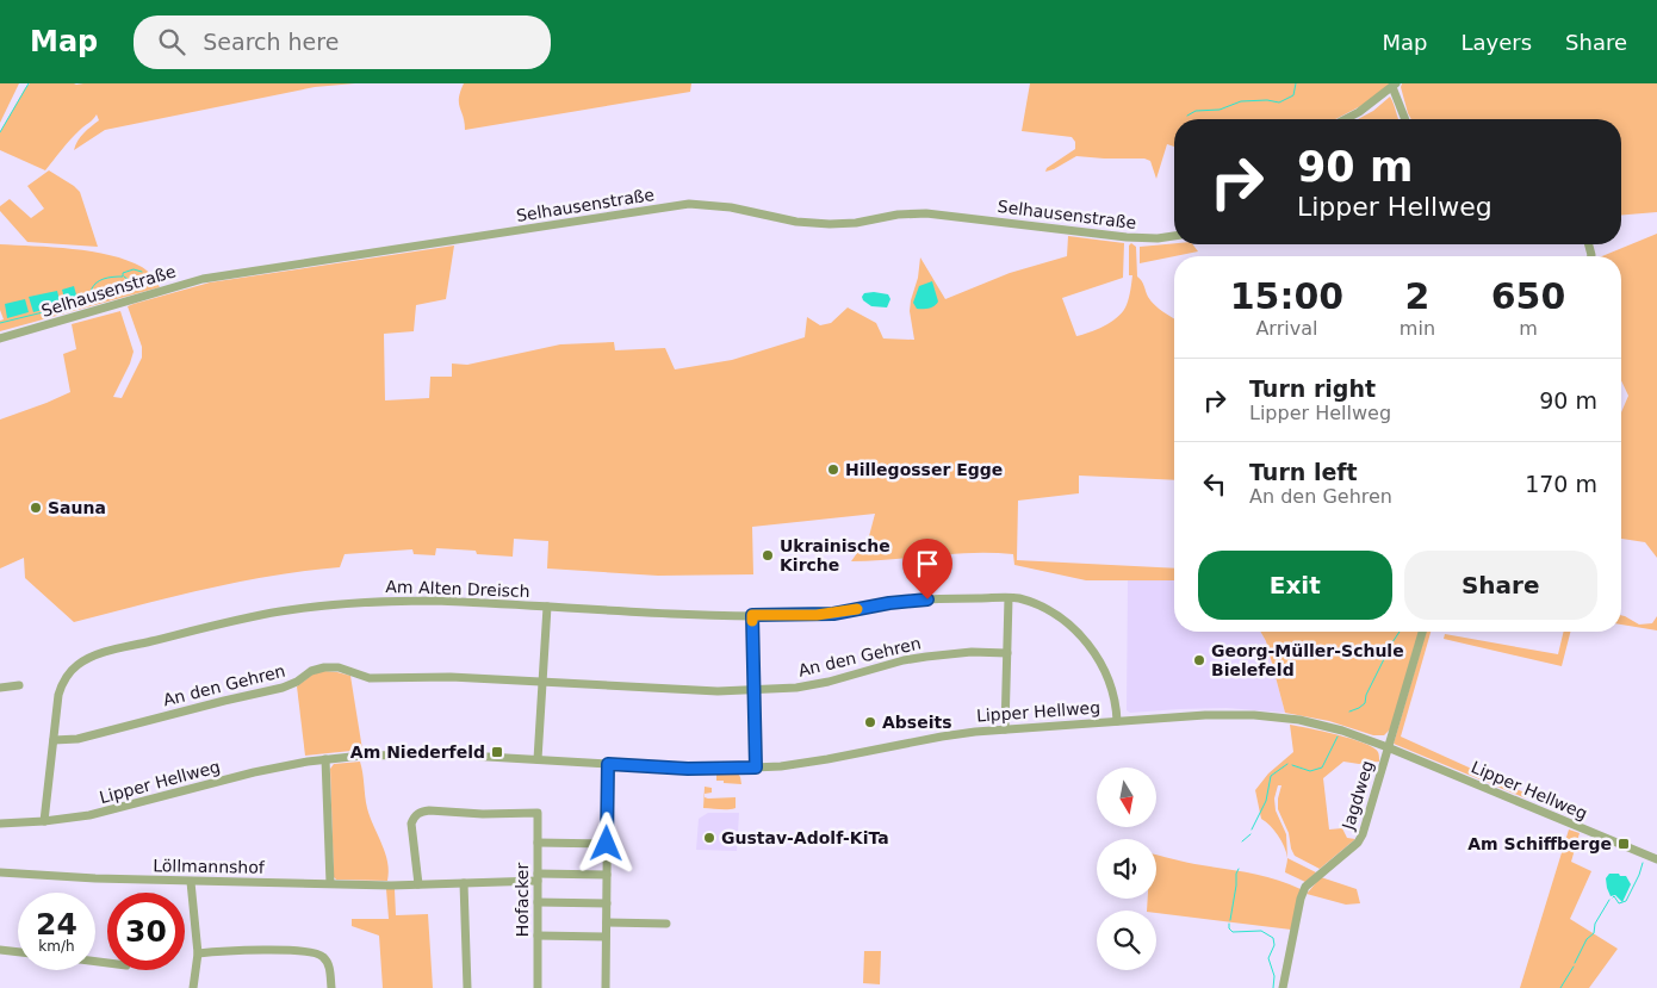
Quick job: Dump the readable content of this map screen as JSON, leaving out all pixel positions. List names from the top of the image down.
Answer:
{
  "streets": {
    "street": [
      "Selhausenstraße",
      "Am Alten Dreisch",
      "An den Gehren",
      "Lipper Hellweg",
      "Jagdweg",
      "Löllmannshof",
      "Hofacker"
    ]
  },
  "crossings": [
    ["Am Alten Dreisch", "An den Gehren"],
    ["Am Alten Dreisch", "Lipper Hellweg"],
    ["Lipper Hellweg", "Jagdweg"],
    ["Löllmannshof", "Hofacker"]
  ],
  "places": {
    "other": [
      "Hillegosser Egge",
      "Sauna",
      "Ukrainische Kirche",
      "Georg-Müller-Schule Bielefeld",
      "Abseits",
      "Gustav-Adolf-KiTa"
    ],
    "transit": ["Am Niederfeld", "Am Schiffberge"]
  },
  "north": "bottom",
  "page": {
    "header": "Map",
    "search": "Search here",
    "nav": ["Map", "Layers", "Share"],
    "turn": ["90 m", "Lipper Hellweg"],
    "eta": [
      "15:00",
      "Arrival",
      "2",
      "min",
      "650",
      "m"
    ],
    "list": [
      {
        "name": "Turn right",
        "note": "Lipper Hellweg",
        "value": "90 m"
      },
      {
        "name": "Turn left",
        "note": "An den Gehren",
        "value": "170 m"
      }
    ],
    "buttons": ["Exit", "Share"],
    "speed": "24 km/h",
    "limit": "30"
  }
}
